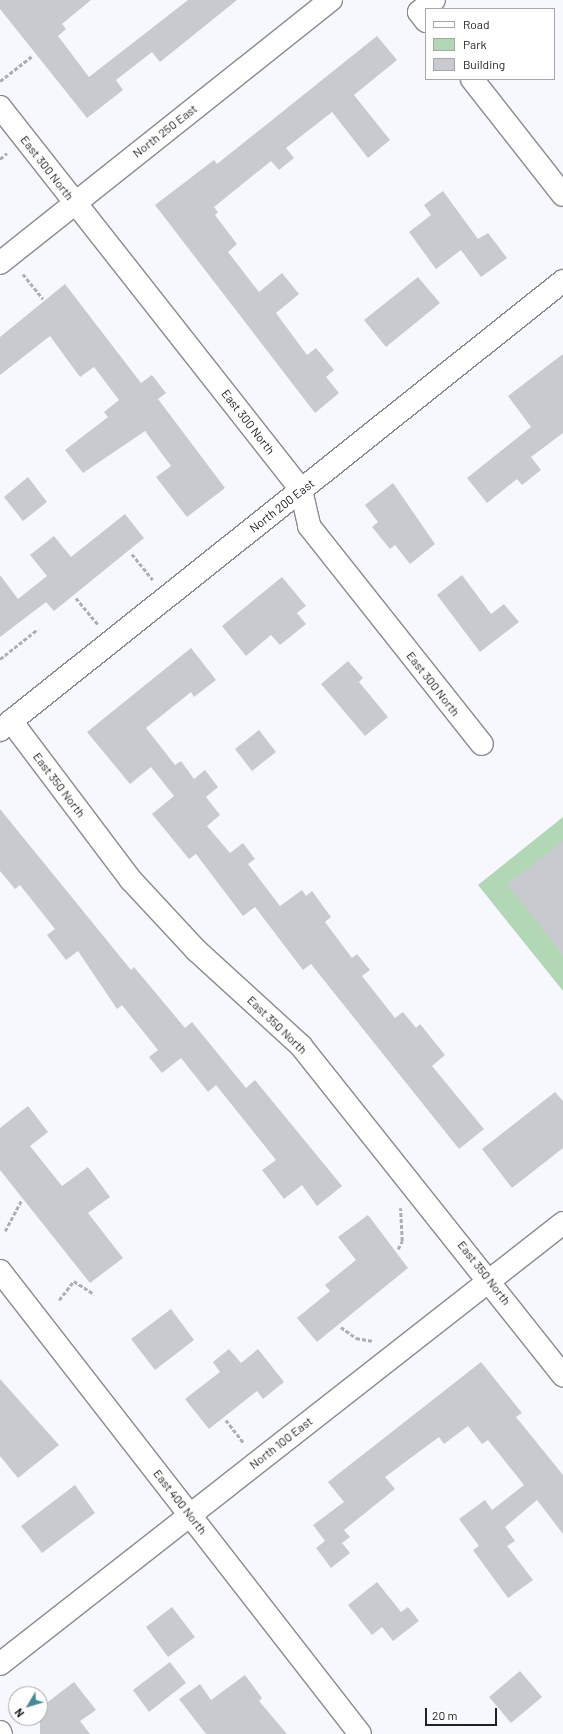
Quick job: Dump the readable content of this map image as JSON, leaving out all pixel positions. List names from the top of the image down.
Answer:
{
  "streets": {
    "street": [
      "North 250 East",
      "East 300 North",
      "North 200 East",
      "East 350 North",
      "North 100 East",
      "East 400 North"
    ]
  },
  "crossings": [
    ["North 250 East", "East 300 North"],
    ["East 300 North", "North 200 East"],
    ["North 200 East", "East 350 North"],
    ["East 350 North", "North 100 East"],
    ["North 100 East", "East 400 North"]
  ],
  "legend": ["Road", "Park", "Building"],
  "scale_bar": "20 m",
  "north": "bottom left"
}
